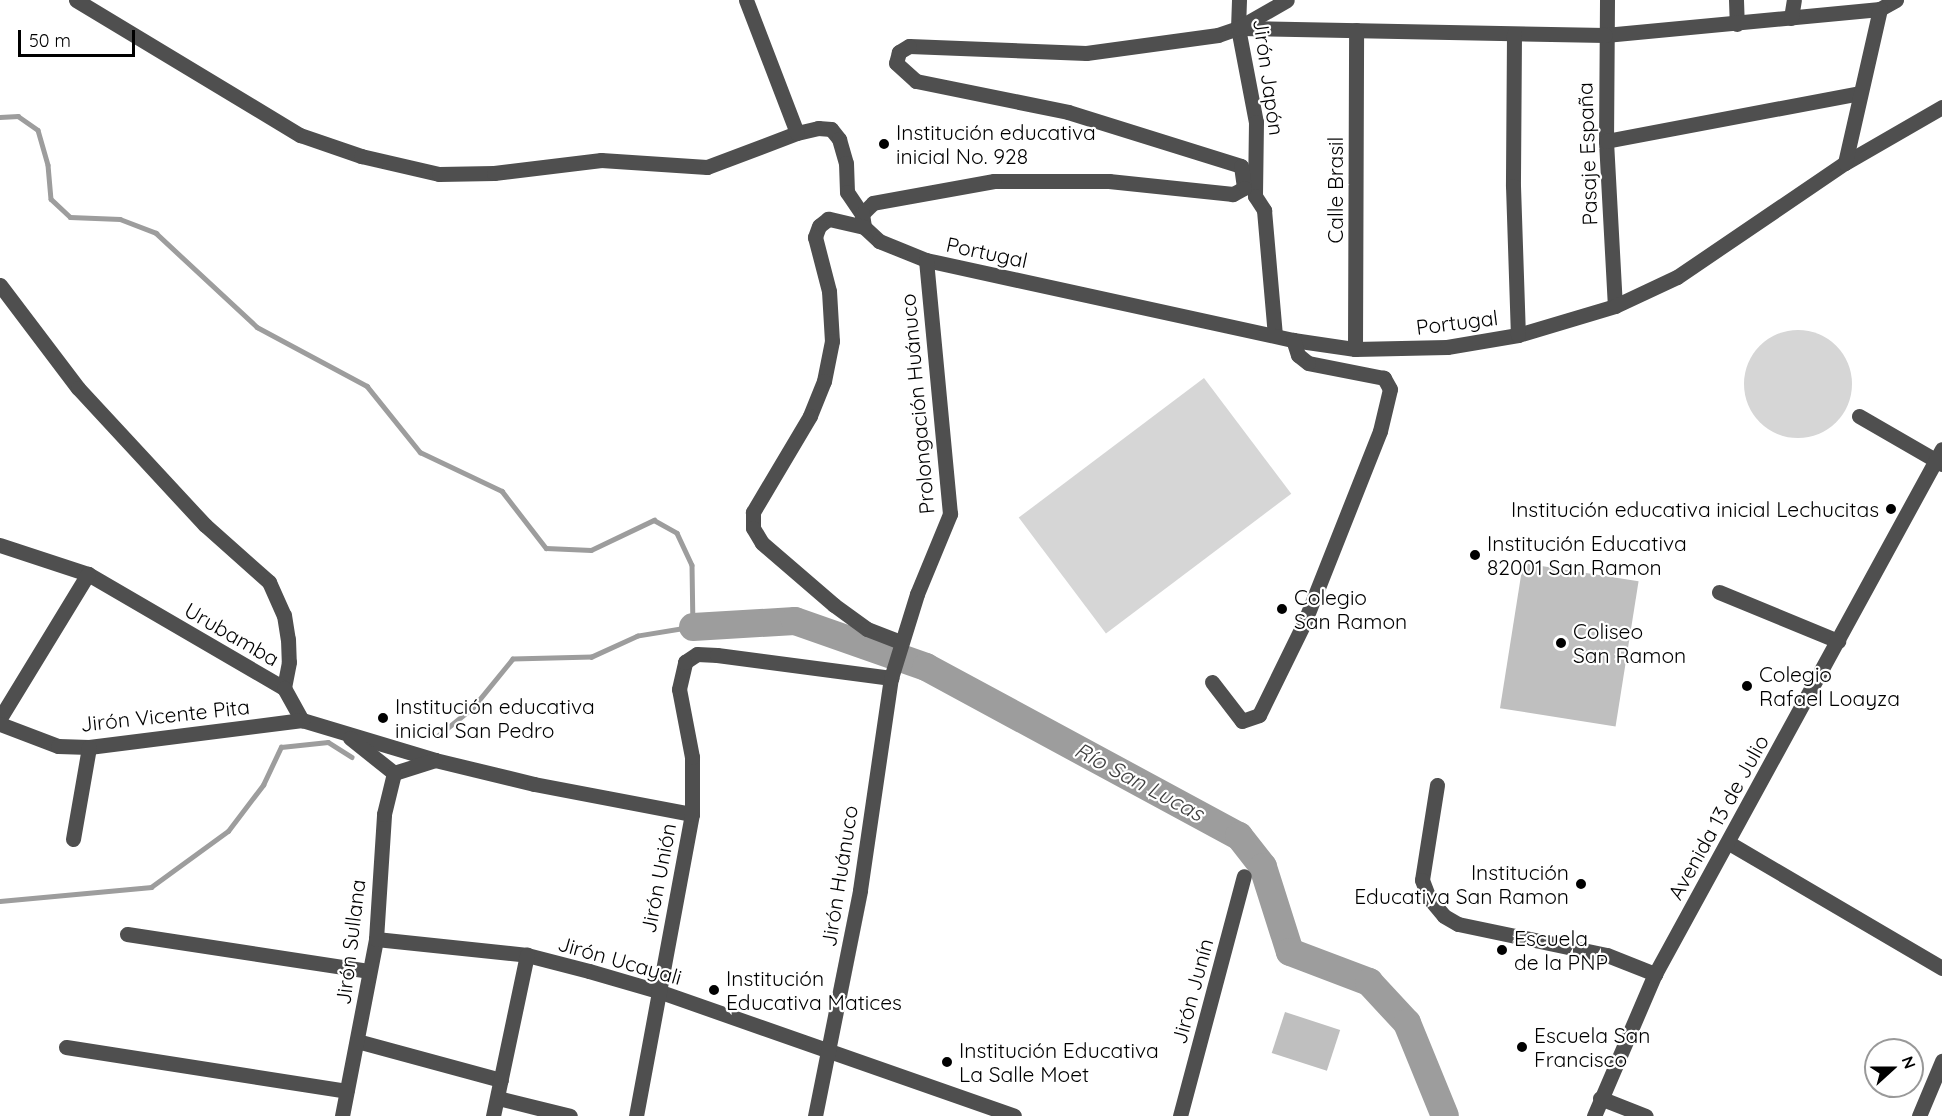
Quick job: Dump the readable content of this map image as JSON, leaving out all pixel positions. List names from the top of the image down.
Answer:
{
  "streets": {
    "street": [
      "Jirón Japón",
      "Pasaje España",
      "Calle Brasil",
      "Portugal",
      "Prolongación Huánuco",
      "Urubamba",
      "Jirón Vicente Pita",
      "Avenida 13 de Julio",
      "Jirón Huánuco",
      "Jirón Unión",
      "Jirón Sullana",
      "Jirón Ucayali",
      "Jirón Junín"
    ]
  },
  "crossings": [
    ["Jirón Japón", "Portugal"],
    ["Pasaje España", "Portugal"],
    ["Calle Brasil", "Portugal"],
    ["Portugal", "Prolongación Huánuco"],
    ["Prolongación Huánuco", "Jirón Huánuco"],
    ["Prolongación Huánuco", "Jirón Unión"],
    ["Urubamba", "Jirón Vicente Pita"],
    ["Jirón Huánuco", "Jirón Unión"],
    ["Jirón Huánuco", "Jirón Ucayali"],
    ["Jirón Unión", "Jirón Ucayali"],
    ["Jirón Sullana", "Jirón Ucayali"]
  ],
  "water": ["Río San Lucas"],
  "places": [
    "Institución educativa inicial No. 928",
    "Institución educativa inicial Lechucitas",
    "Institución Educativa 82001 San Ramon",
    "Colegio San Ramon",
    "Coliseo San Ramon",
    "Colegio Rafael Loayza",
    "Institución educativa inicial San Pedro",
    "Institución Educativa San Ramon",
    "Escuela de la PNP",
    "Institución Educativa Matices",
    "Escuela San Francisco",
    "Institución Educativa La Salle Moet"
  ],
  "scale_bar": "50 m",
  "north": "right"
}
